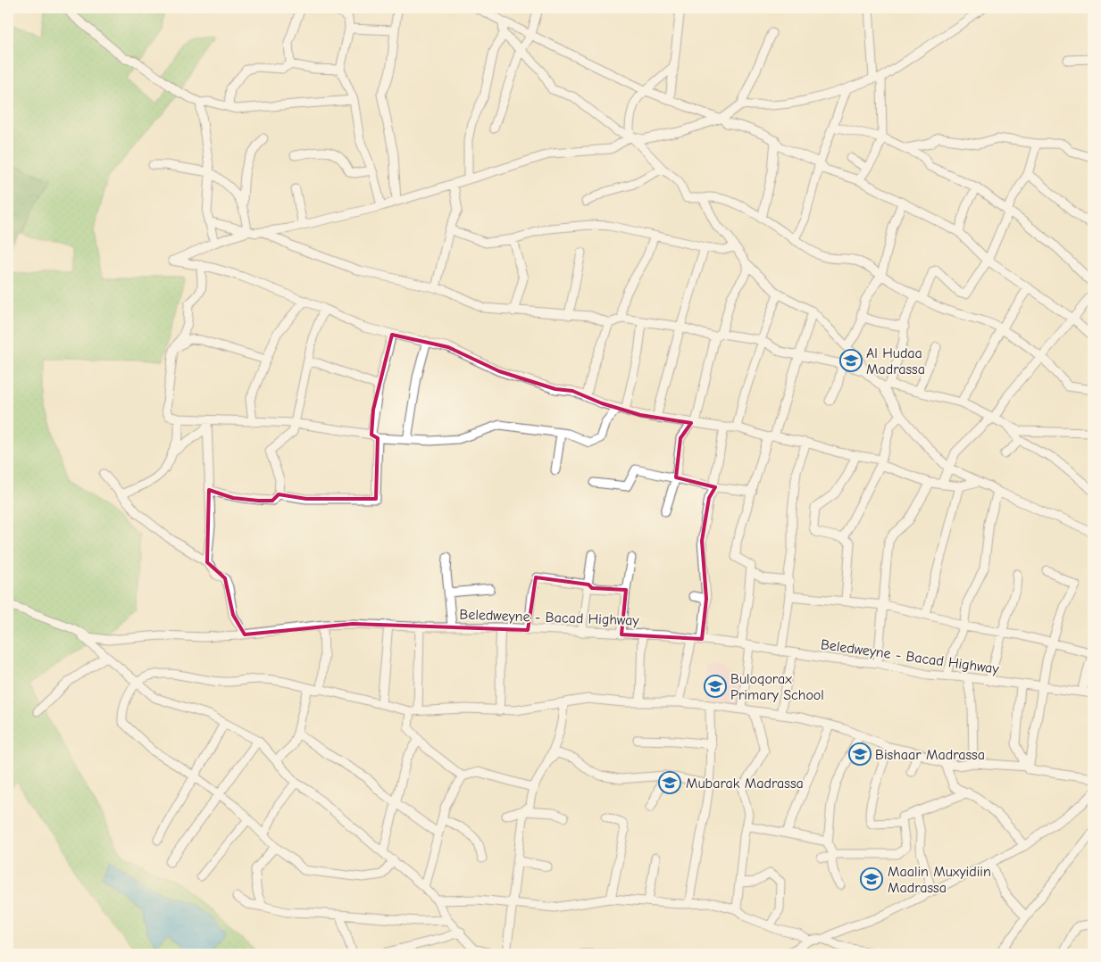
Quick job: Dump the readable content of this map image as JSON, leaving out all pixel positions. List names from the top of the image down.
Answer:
{
  "streets": {
    "street": ["Beledweyne - Bacad Highway"]
  },
  "places": {
    "school or university": [
      "Al Hudaa Madrassa",
      "Buloqorax Primary School",
      "Bishaar Madrassa",
      "Mubarak Madrassa",
      "Maalin Muxyidiin Madrassa"
    ]
  }
}
